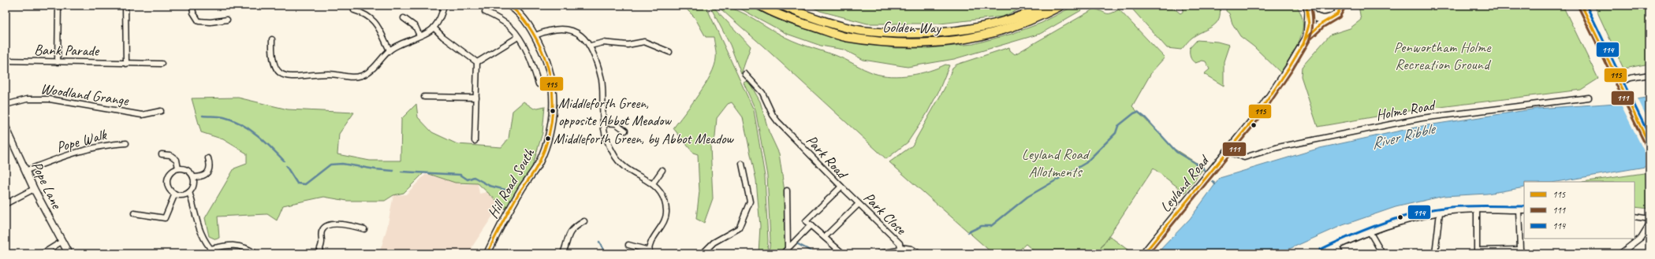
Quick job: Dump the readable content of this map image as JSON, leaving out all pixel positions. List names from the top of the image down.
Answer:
{
  "streets": {
    "highway": ["Golden Way"],
    "main road": ["Leyland Road"],
    "street": [
      "Bank Parade",
      "Woodland Grange",
      "Holme Road",
      "Pope Walk",
      "Park Road",
      "Hill Road South",
      "Pope Lane",
      "Park Close"
    ]
  },
  "crossings": [
    ["Holme Road", "Leyland Road"],
    ["Pope Walk", "Pope Lane"],
    ["Park Road", "Park Close"]
  ],
  "water": ["River Ribble"],
  "parks": ["Penwortham Holme Recreation Ground", "Leyland Road Allotments"],
  "places": ["Middleforth Green, opposite Abbot Meadow", "Middleforth Green, by Abbot Meadow"],
  "lines": ["transit line 115", "transit line 111", "transit line 114"],
  "legend": ["115", "111", "114"]
}
